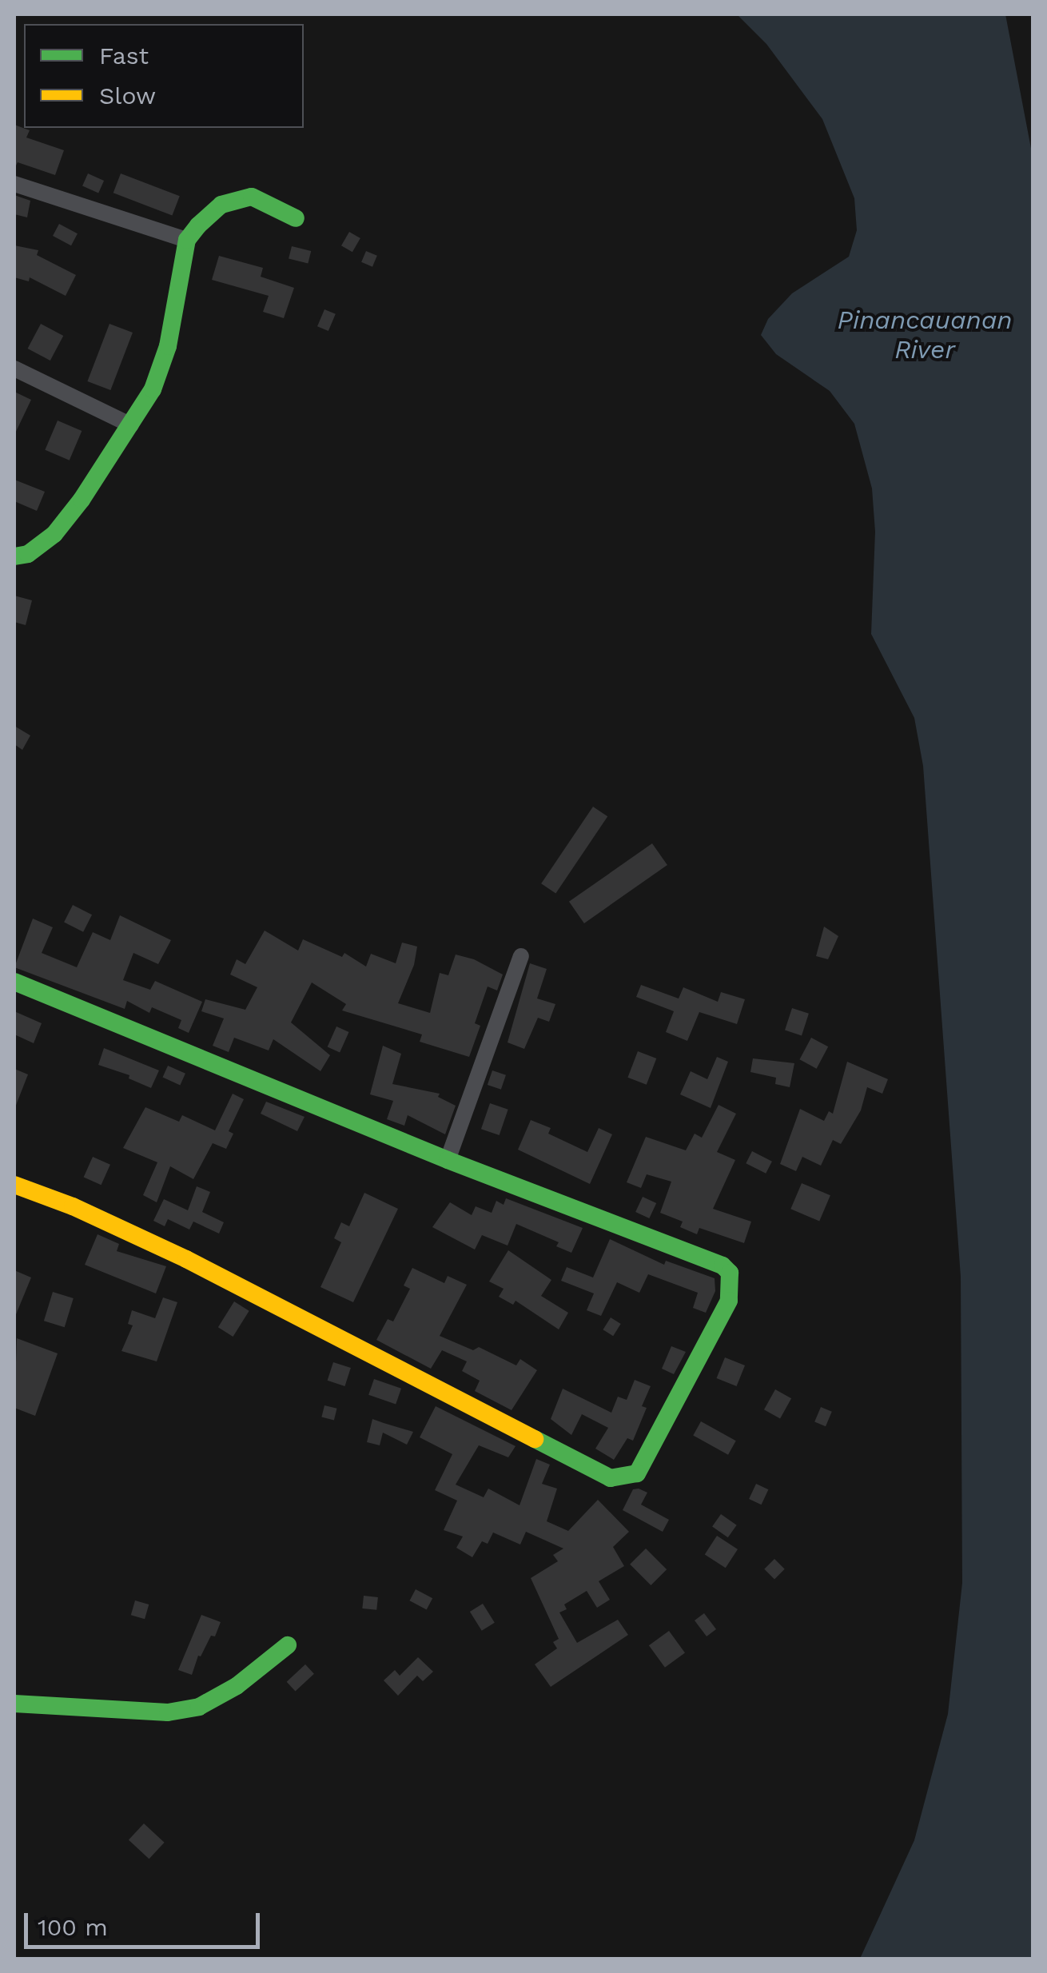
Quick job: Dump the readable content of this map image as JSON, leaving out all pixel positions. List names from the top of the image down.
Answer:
{
  "water": ["Pinancauanan River"],
  "legend": ["Fast", "Slow"],
  "scale_bar": "100 m"
}
